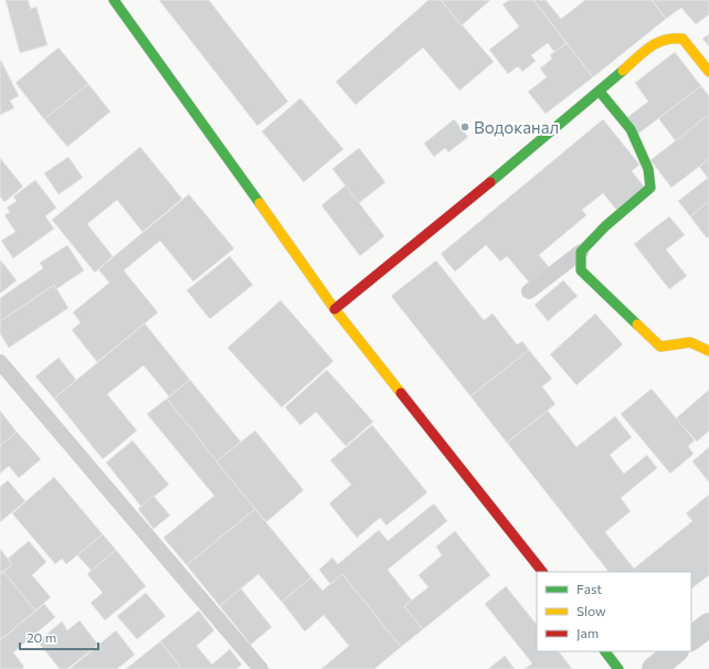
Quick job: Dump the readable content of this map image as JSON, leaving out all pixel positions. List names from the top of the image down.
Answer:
{
  "places": ["Водоканал"],
  "legend": ["Fast", "Slow", "Jam"],
  "scale_bar": "20 m"
}
